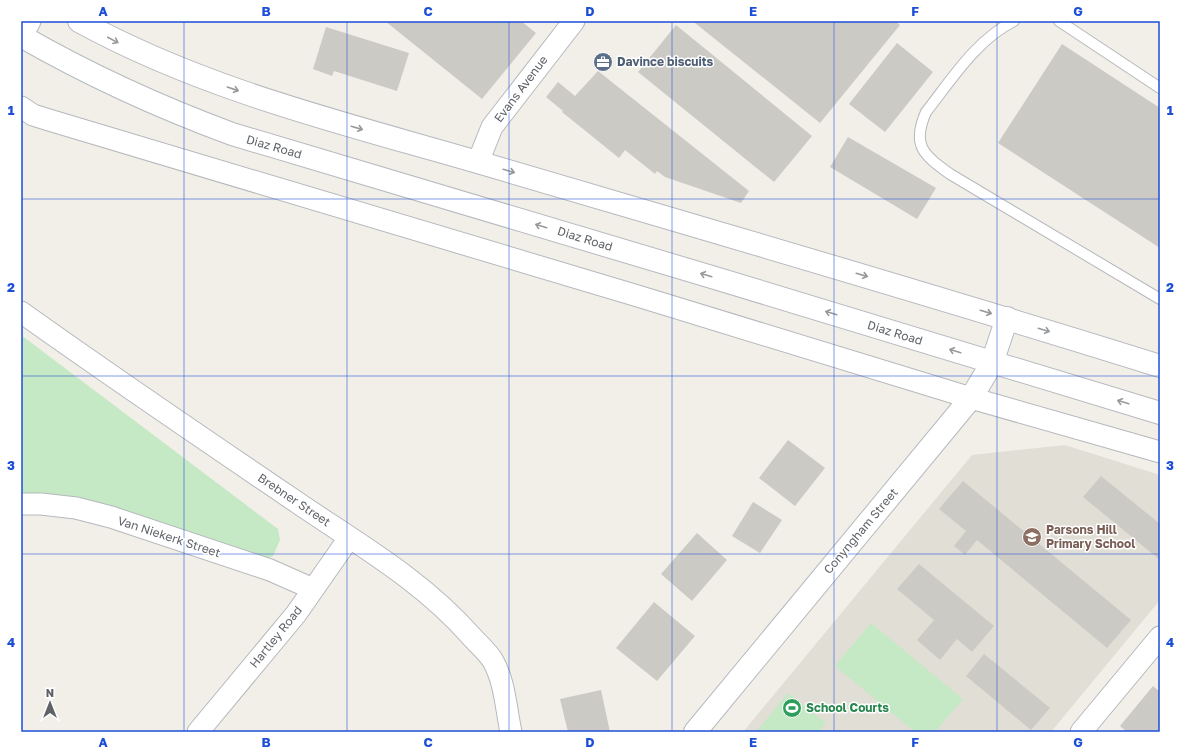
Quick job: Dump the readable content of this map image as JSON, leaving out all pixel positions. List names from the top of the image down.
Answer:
{
  "streets": {
    "street": [
      "Evans Avenue",
      "Diaz Road",
      "Brebner Street",
      "Conyngham Street",
      "Van Niekerk Street",
      "Hartley Road"
    ]
  },
  "crossings": [
    ["Diaz Road", "Conyngham Street"],
    ["Brebner Street", "Hartley Road"],
    ["Van Niekerk Street", "Hartley Road"]
  ],
  "places": {
    "office": ["Davince biscuits"],
    "school or university": ["Parsons Hill Primary School"],
    "sports": ["School Courts"]
  },
  "north": "top",
  "grid": {
    "columns": [
      "A",
      "B",
      "C",
      "D",
      "E",
      "F",
      "G"
    ],
    "rows": [
      "1",
      "2",
      "3",
      "4"
    ]
  }
}
